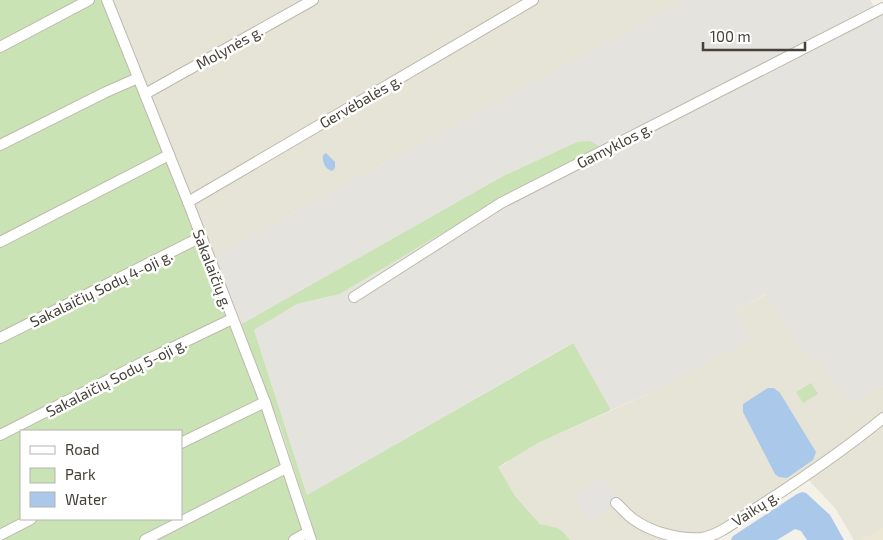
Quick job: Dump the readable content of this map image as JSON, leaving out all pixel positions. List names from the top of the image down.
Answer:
{
  "streets": {
    "street": [
      "Molynės g.",
      "Gervėbalės g.",
      "Gamyklos g.",
      "Sakalaičių g.",
      "Sakalaičių Sodų 4-oji g.",
      "Sakalaičių Sodų 5-oji g.",
      "Vaikų g."
    ]
  },
  "crossings": [
    ["Molynės g.", "Sakalaičių g."],
    ["Gervėbalės g.", "Sakalaičių g."],
    ["Sakalaičių g.", "Sakalaičių Sodų 4-oji g."],
    ["Sakalaičių g.", "Sakalaičių Sodų 5-oji g."]
  ],
  "legend": ["Road", "Park", "Water"],
  "scale_bar": "100 m"
}
